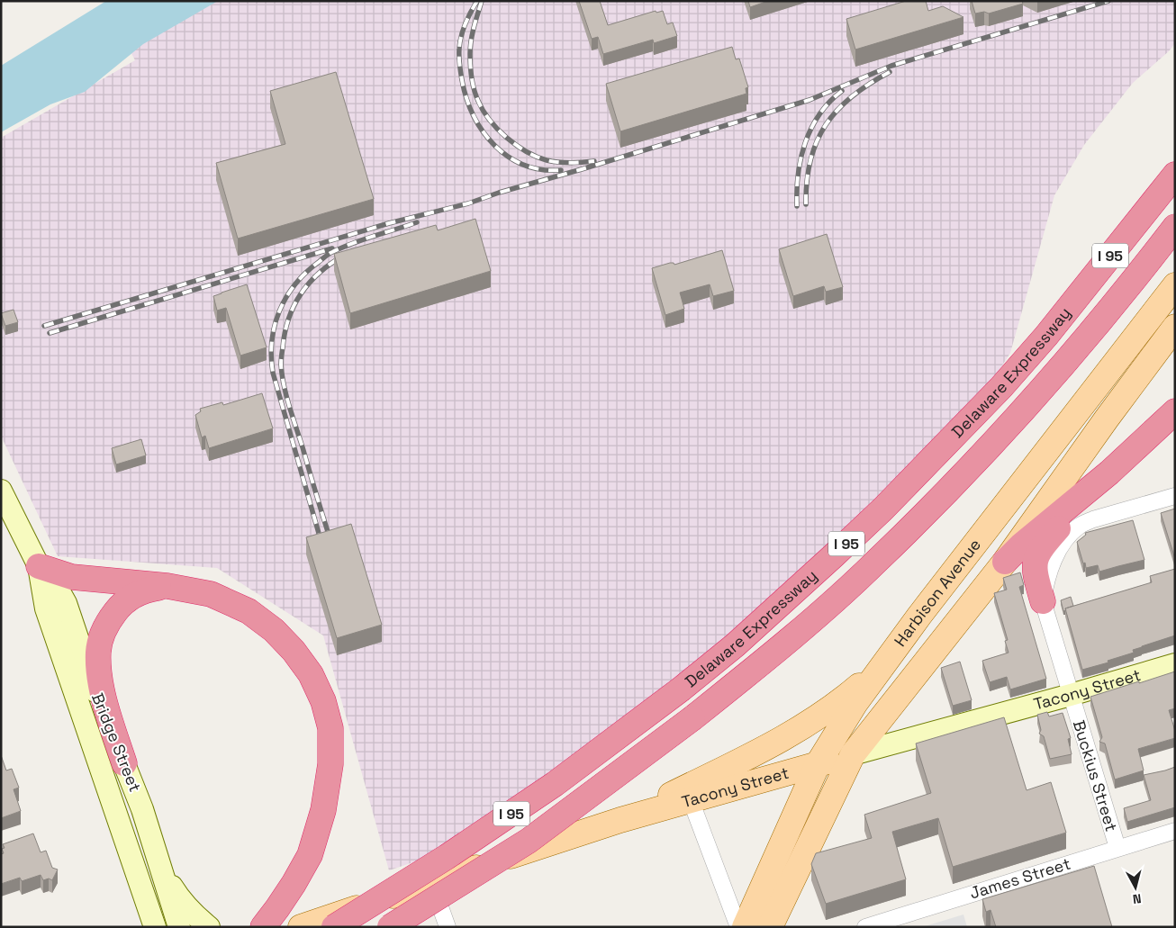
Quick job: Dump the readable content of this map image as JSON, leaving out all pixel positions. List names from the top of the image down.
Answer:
{
  "streets": {
    "highway": ["I 95", "Delaware Expressway"],
    "main road": ["Harbison Avenue", "Tacony Street", "Bridge Street"],
    "street": ["Buckius Street", "James Street"]
  },
  "crossings": [
    ["Harbison Avenue", "Tacony Street"],
    ["Tacony Street", "Buckius Street"],
    ["Buckius Street", "James Street"]
  ],
  "north": "bottom"
}
